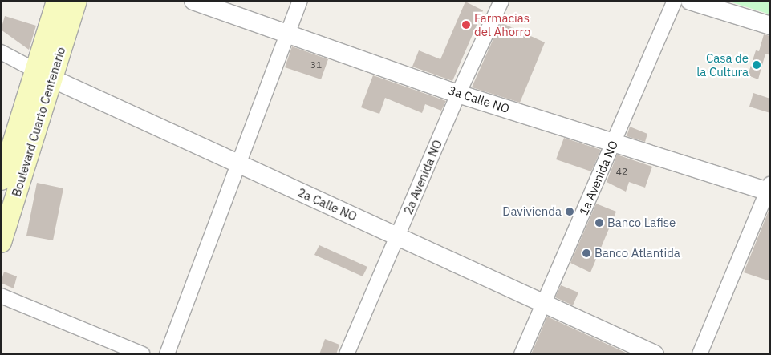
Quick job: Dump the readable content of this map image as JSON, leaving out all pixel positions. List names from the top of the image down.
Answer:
{
  "streets": {
    "main road": ["Boulevard Cuarto Centenario"],
    "street": [
      "3a Calle NO",
      "2a Avenida NO",
      "1a Avenida NO",
      "2a Calle NO"
    ]
  },
  "crossings": [
    ["3a Calle NO", "2a Avenida NO"],
    ["3a Calle NO", "1a Avenida NO"],
    ["Boulevard Cuarto Centenario", "2a Calle NO"],
    ["2a Avenida NO", "2a Calle NO"],
    ["1a Avenida NO", "2a Calle NO"]
  ],
  "places": [
    "Farmacias del Ahorro",
    "Casa de la Cultura",
    "Davivienda",
    "Banco Lafise",
    "Banco Atlantida"
  ],
  "house_numbers": ["31", "42"]
}
